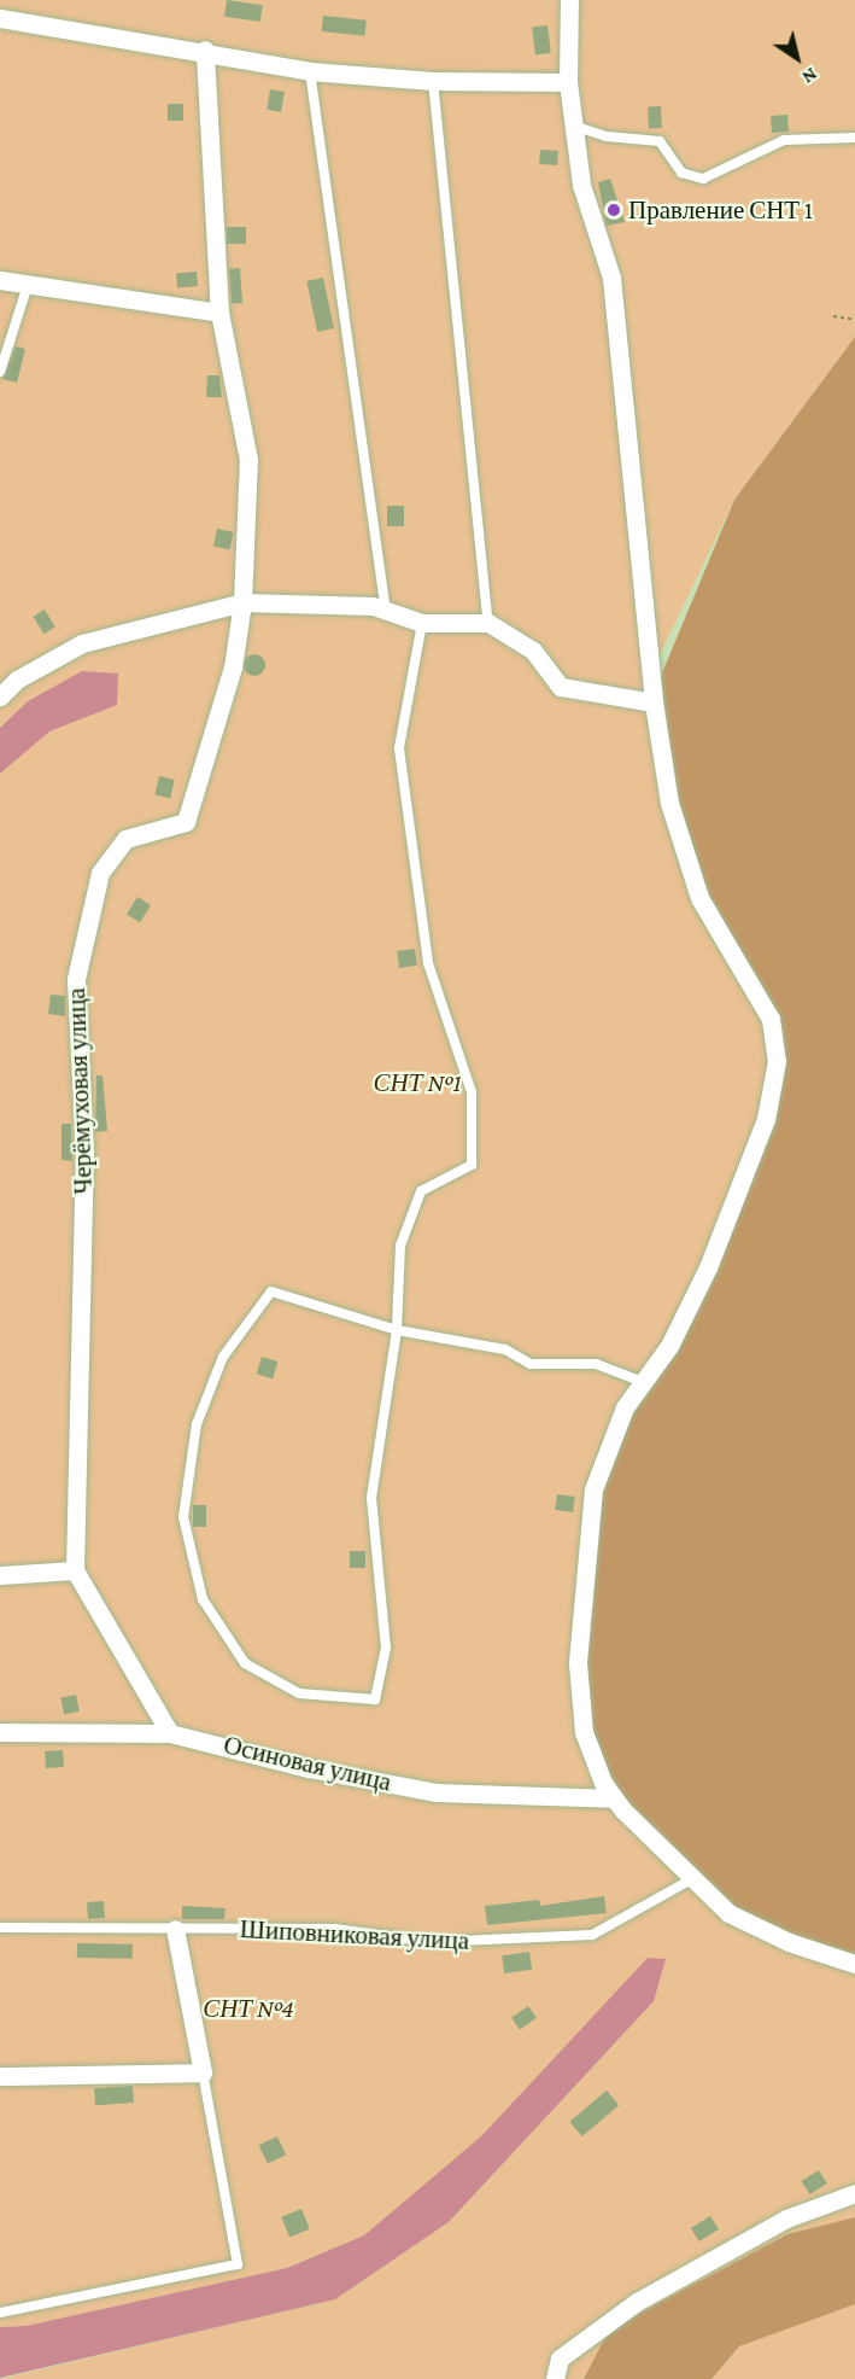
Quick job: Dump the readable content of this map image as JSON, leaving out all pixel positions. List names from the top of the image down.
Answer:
{
  "streets": {
    "street": ["Черёмуховая улица", "Осиновая улица"],
    "lane": ["Шиповниковая улица"]
  },
  "parks": ["СНТ №1", "СНТ №4"],
  "places": ["Правление СНТ 1"],
  "north": "bottom right"
}
